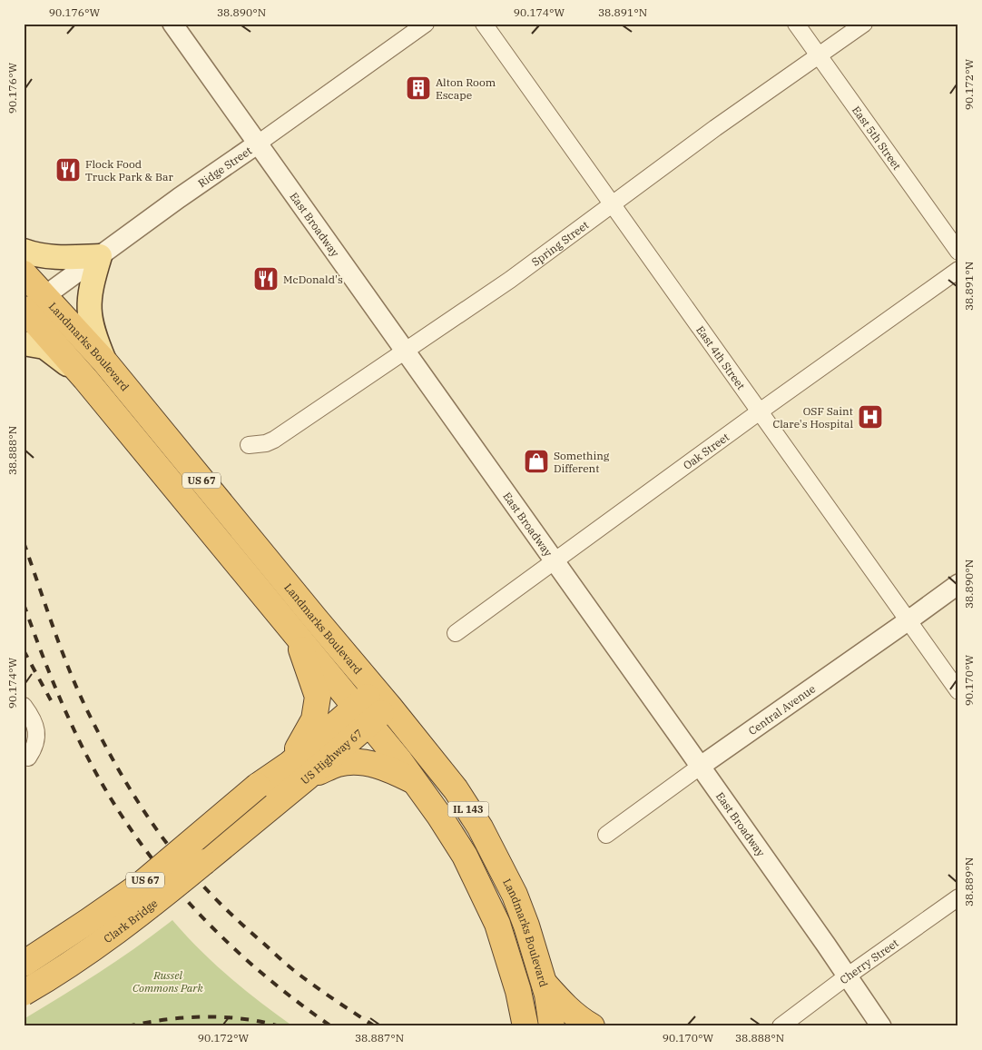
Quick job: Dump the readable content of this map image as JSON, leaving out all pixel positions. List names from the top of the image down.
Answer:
{
  "streets": {
    "highway": [
      "Landmarks Boulevard",
      "US 67",
      "US Highway 67",
      "IL 143",
      "Clark Bridge"
    ],
    "street": [
      "East 5th Street",
      "Ridge Street",
      "East Broadway",
      "Spring Street",
      "East 4th Street",
      "Oak Street",
      "Central Avenue",
      "Cherry Street"
    ]
  },
  "crossings": [
    ["East 5th Street", "Spring Street"],
    ["Ridge Street", "East Broadway"],
    ["Ridge Street", "Landmarks Boulevard"],
    ["East Broadway", "Spring Street"],
    ["East Broadway", "Oak Street"],
    ["East Broadway", "Central Avenue"],
    ["East Broadway", "Cherry Street"],
    ["Spring Street", "East 4th Street"],
    ["Landmarks Boulevard", "US 67"],
    ["East 4th Street", "Oak Street"],
    ["East 4th Street", "Central Avenue"],
    ["US 67", "US Highway 67"],
    ["US 67", "Clark Bridge"],
    ["US Highway 67", "Clark Bridge"]
  ],
  "parks": ["Russel Commons Park"],
  "places": {
    "building": ["Alton Room Escape"],
    "restaurant": ["Flock Food Truck Park & Bar", "McDonald's"],
    "hospital": ["OSF Saint Clare's Hospital"],
    "shop": ["Something Different"]
  },
  "coordinates": [
    "90.176°W",
    "38.890°N",
    "90.174°W",
    "38.891°N",
    "90.172°W",
    "38.888°N",
    "90.170°W",
    "38.889°N",
    "38.887°N"
  ]
}
